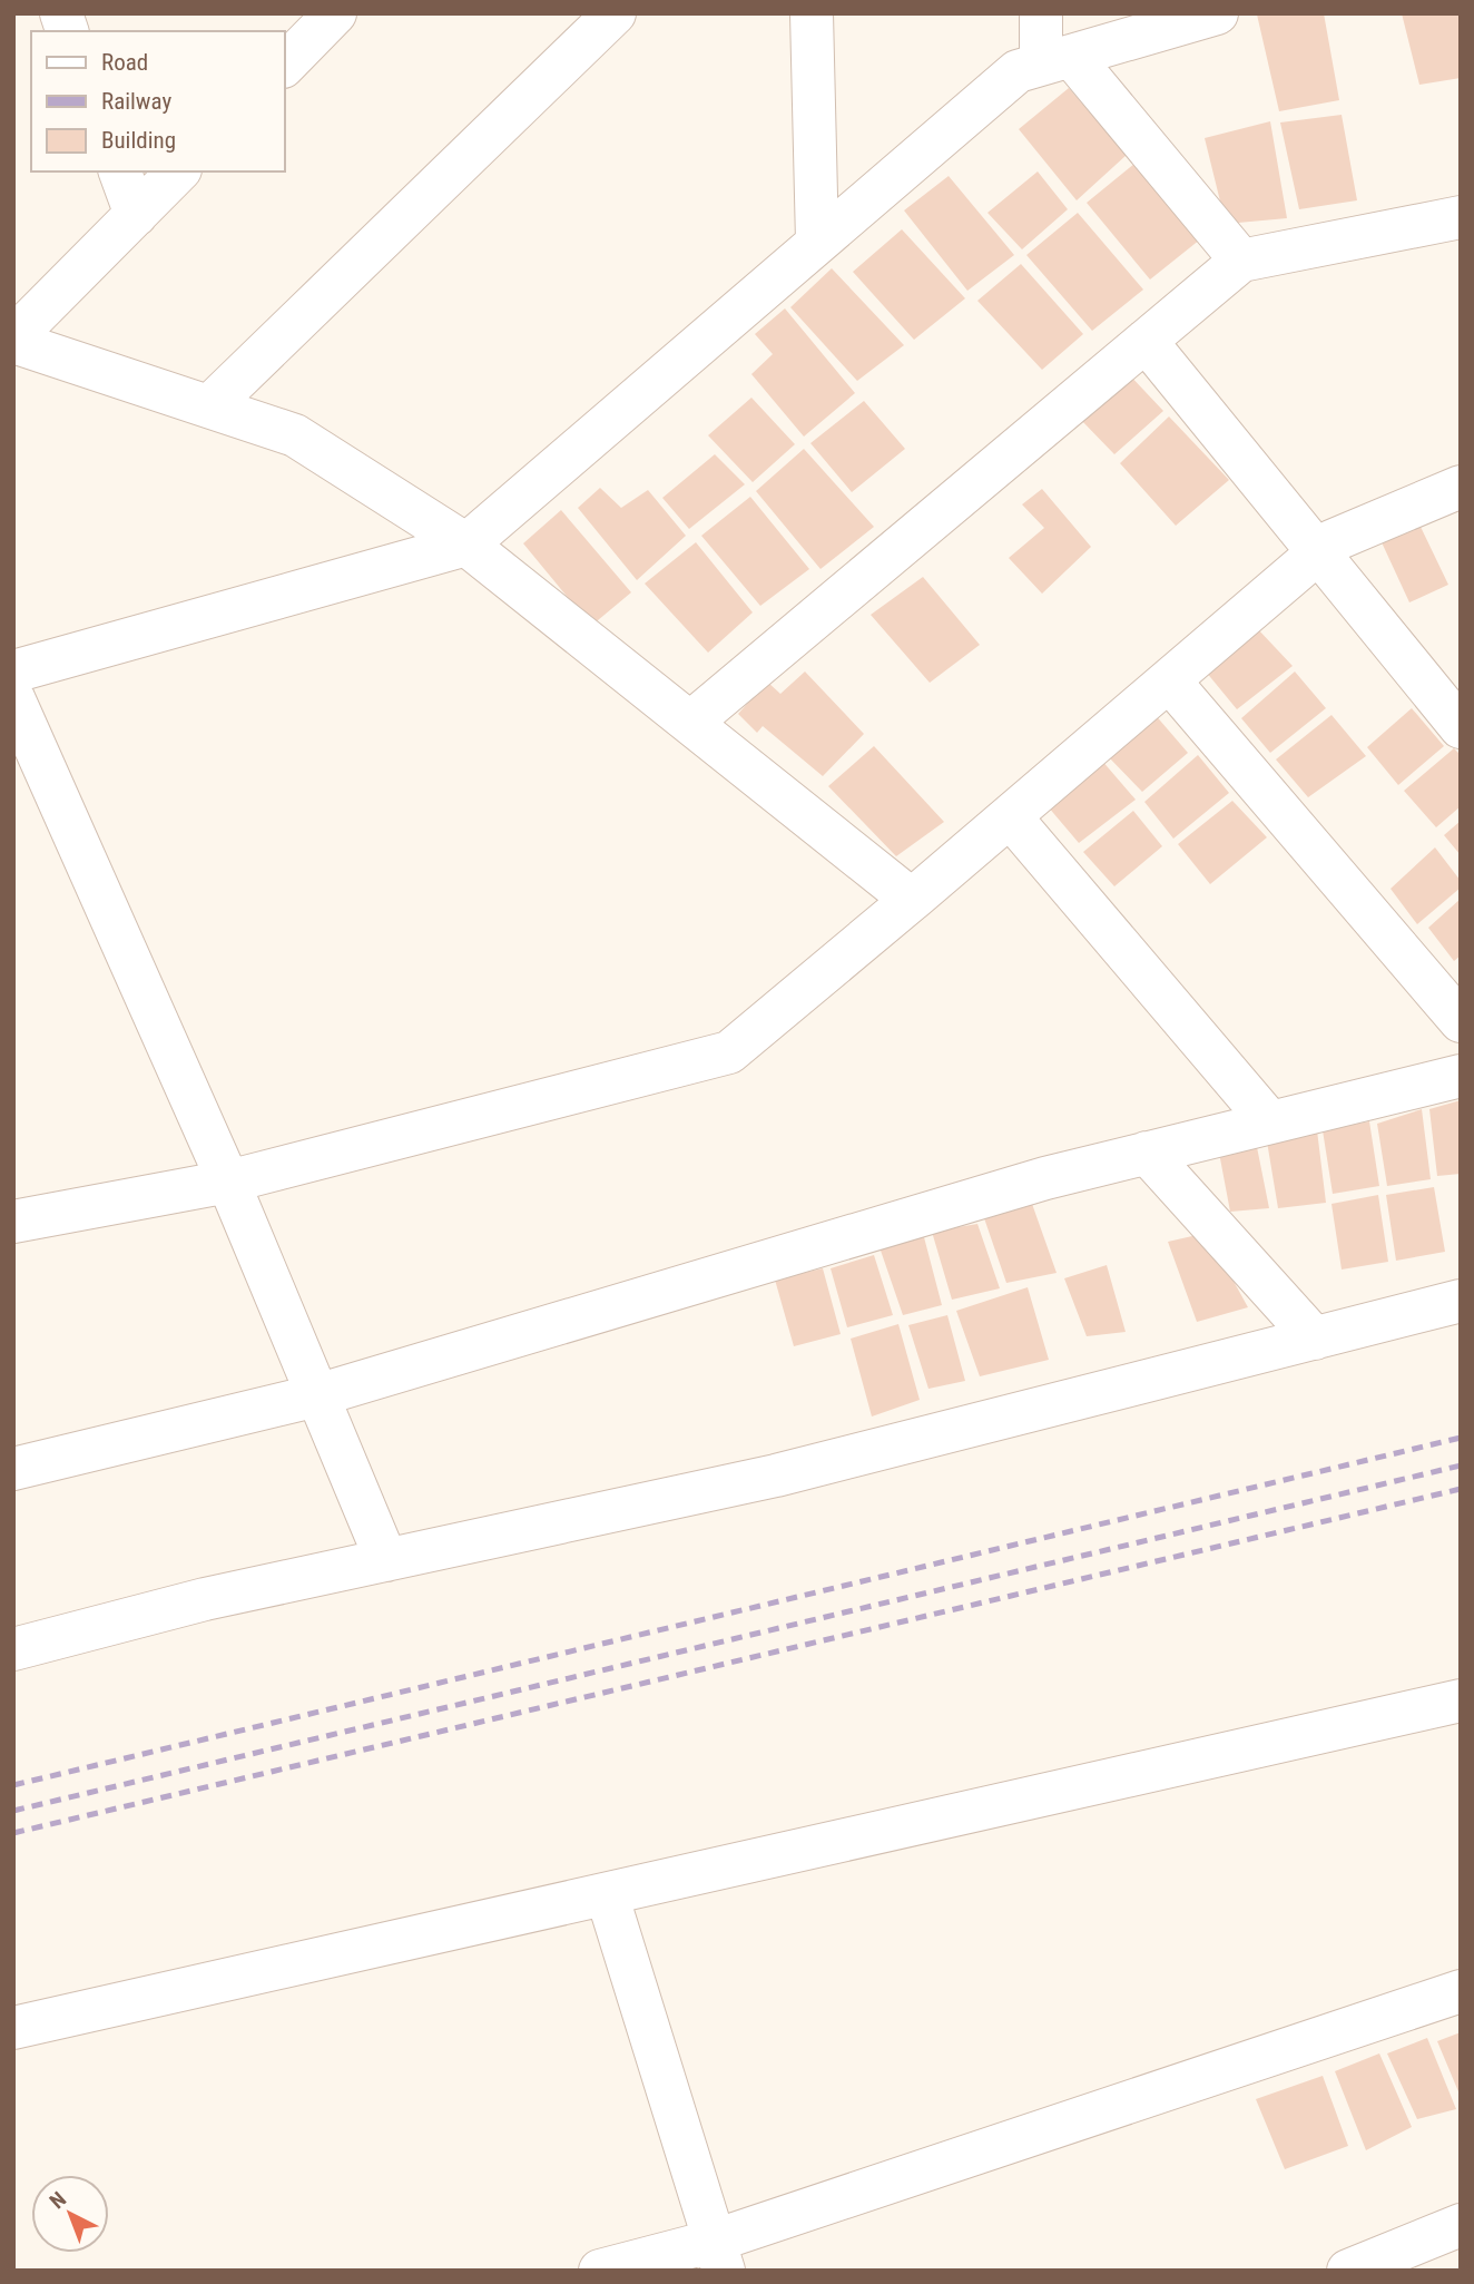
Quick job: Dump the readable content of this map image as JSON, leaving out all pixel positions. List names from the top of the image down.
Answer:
{
  "legend": ["Road", "Railway", "Building"],
  "north": "top left"
}
